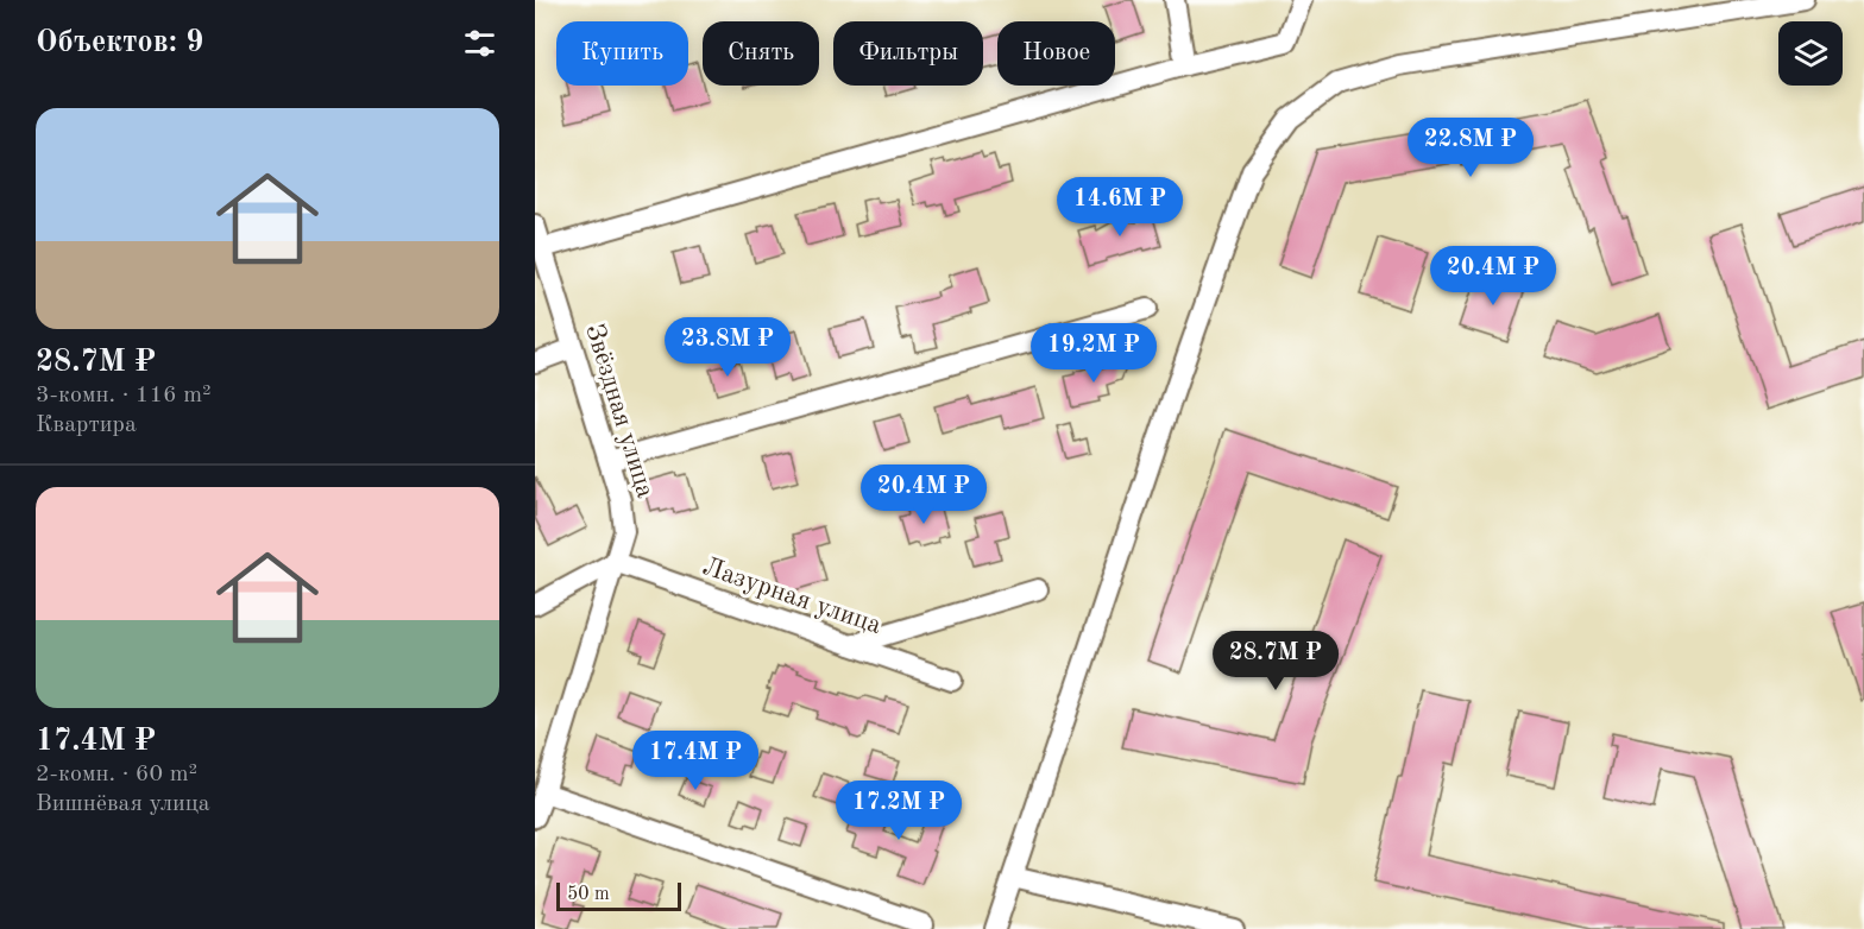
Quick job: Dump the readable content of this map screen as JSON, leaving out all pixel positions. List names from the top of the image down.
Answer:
{
  "streets": {
    "street": ["Звёздная улица", "Лазурная улица"]
  },
  "crossings": [
    ["Звёздная улица", "Лазурная улица"]
  ],
  "scale_bar": "50 m",
  "page": {
    "heading": "Объектов: 9",
    "chip": [
      "Купить",
      "Снять",
      "Фильтры",
      "Новое"
    ],
    "list": [
      {
        "name": "28.7M ₽",
        "note": "3-комн. · 116 m² · Квартира"
      },
      {
        "name": "17.4M ₽",
        "note": "2-комн. · 60 m² · Вишнёвая улица"
      }
    ],
    "price": [
      "22.8M ₽",
      "14.6M ₽",
      "20.4M ₽",
      "23.8M ₽",
      "19.2M ₽",
      "20.4M ₽",
      "28.7M ₽",
      "17.4M ₽",
      "17.2M ₽"
    ],
    "scale": "50 m"
  }
}
